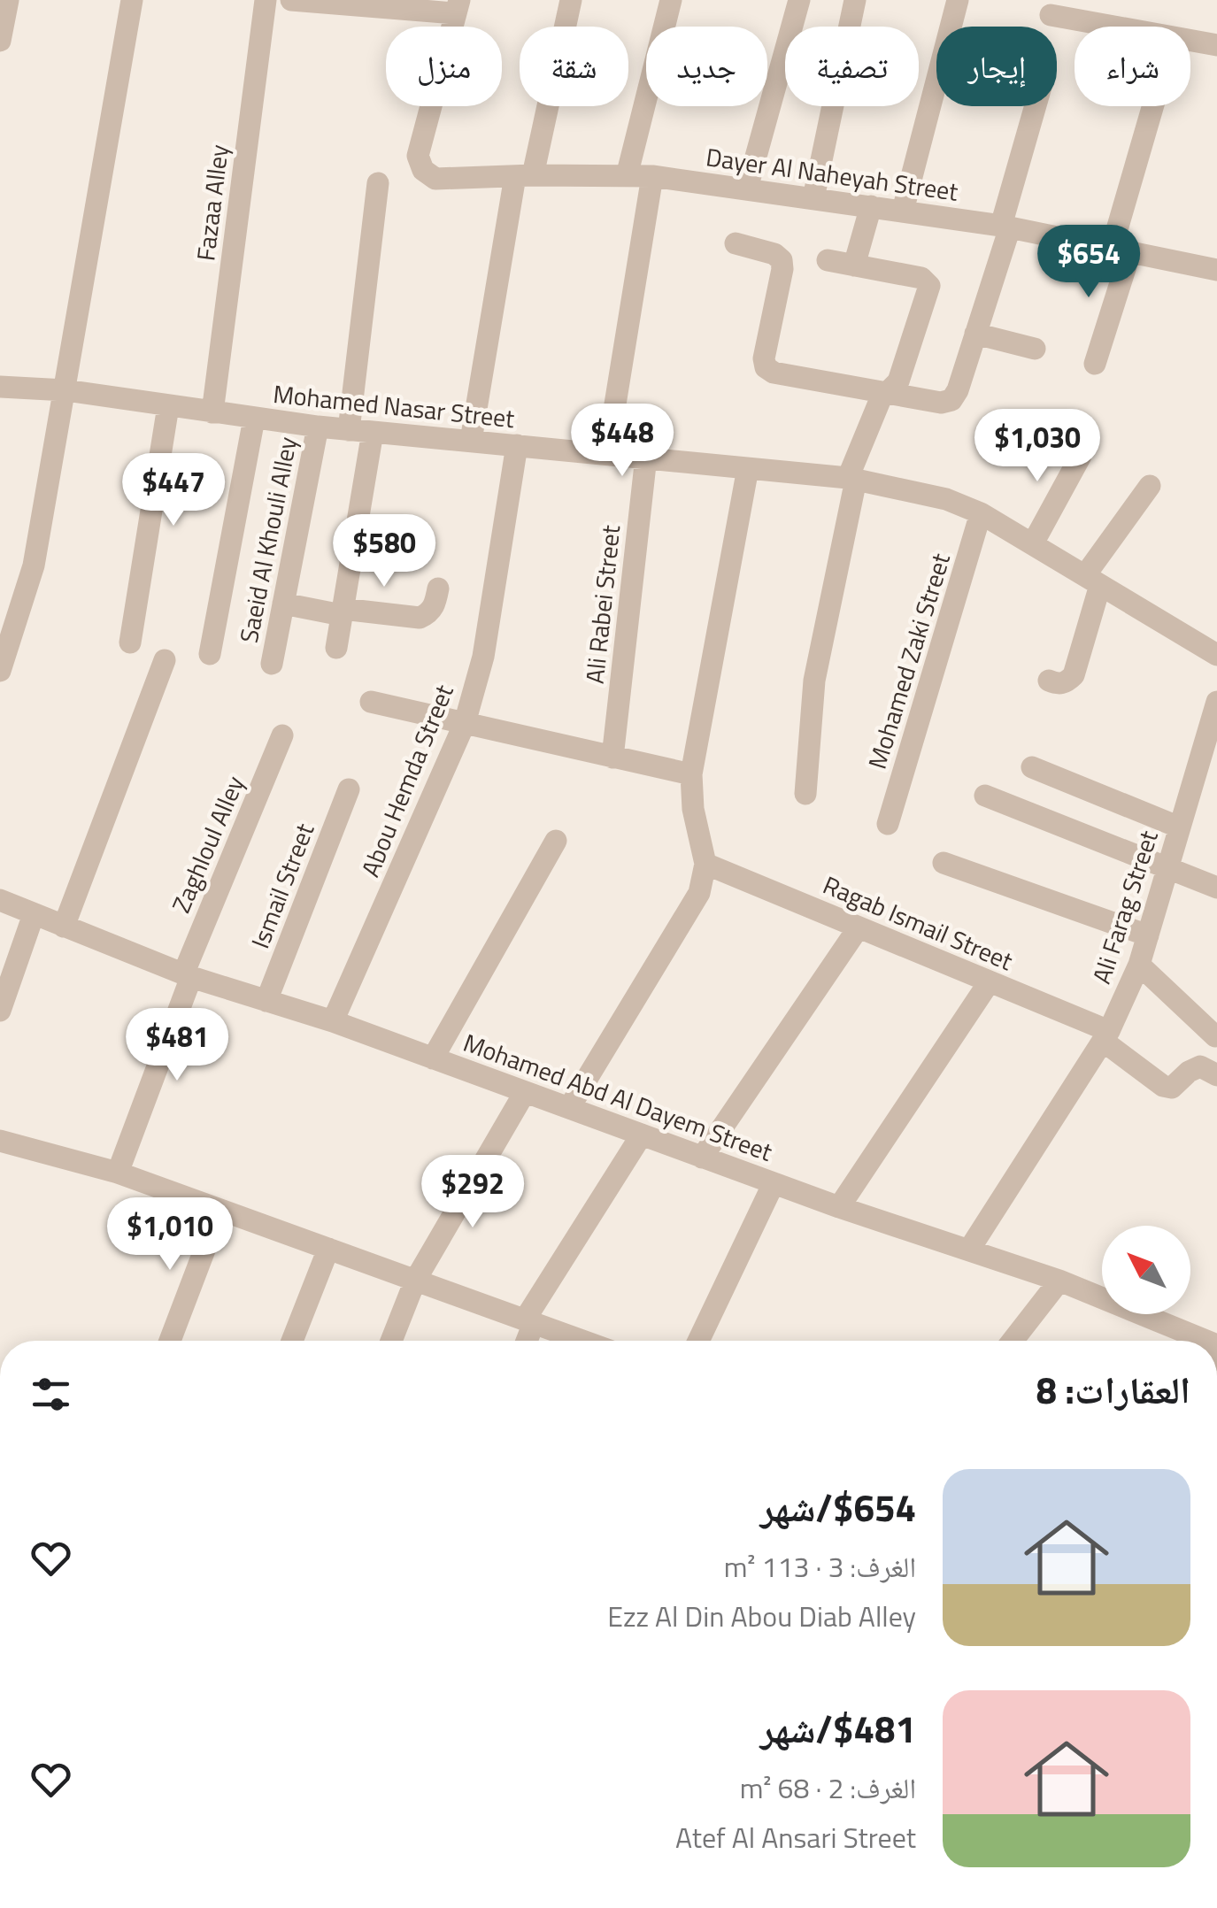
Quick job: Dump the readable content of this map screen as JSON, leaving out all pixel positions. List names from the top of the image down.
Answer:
{
  "streets": {
    "street": [
      "Dayer Al Naheyah Street",
      "Fazaa Alley",
      "Mohamed Nasar Street",
      "Saeid Al Khouli Alley",
      "Ali Rabei Street",
      "Mohamed Zaki Street",
      "Abou Hemda Street",
      "Zaghloul Alley",
      "Ismail Street",
      "Ali Farag Street",
      "Ragab Ismail Street",
      "Mohamed Abd Al Dayem Street"
    ]
  },
  "crossings": [
    ["Fazaa Alley", "Mohamed Nasar Street"],
    ["Mohamed Nasar Street", "Saeid Al Khouli Alley"],
    ["Mohamed Nasar Street", "Ali Rabei Street"],
    ["Mohamed Nasar Street", "Mohamed Zaki Street"],
    ["Mohamed Nasar Street", "Abou Hemda Street"],
    ["Abou Hemda Street", "Mohamed Abd Al Dayem Street"],
    ["Zaghloul Alley", "Mohamed Abd Al Dayem Street"],
    ["Ismail Street", "Mohamed Abd Al Dayem Street"],
    ["Ali Farag Street", "Ragab Ismail Street"],
    ["Ali Farag Street", "Mohamed Abd Al Dayem Street"]
  ],
  "north": "top left",
  "page": {
    "chip": [
      "شراء",
      "إيجار",
      "تصفية",
      "جديد",
      "شقة",
      "منزل"
    ],
    "price": [
      "$654",
      "$448",
      "$1,030",
      "$447",
      "$580",
      "$481",
      "$292",
      "$1,010"
    ],
    "heading": "العقارات: 8",
    "list": [
      {
        "name": "$654/شهر",
        "note": "الغرف: 3 · 113 m² · Ezz Al Din Abou Diab Alley"
      },
      {
        "name": "$481/شهر",
        "note": "الغرف: 2 · 68 m² · Atef Al Ansari Street"
      }
    ]
  }
}
